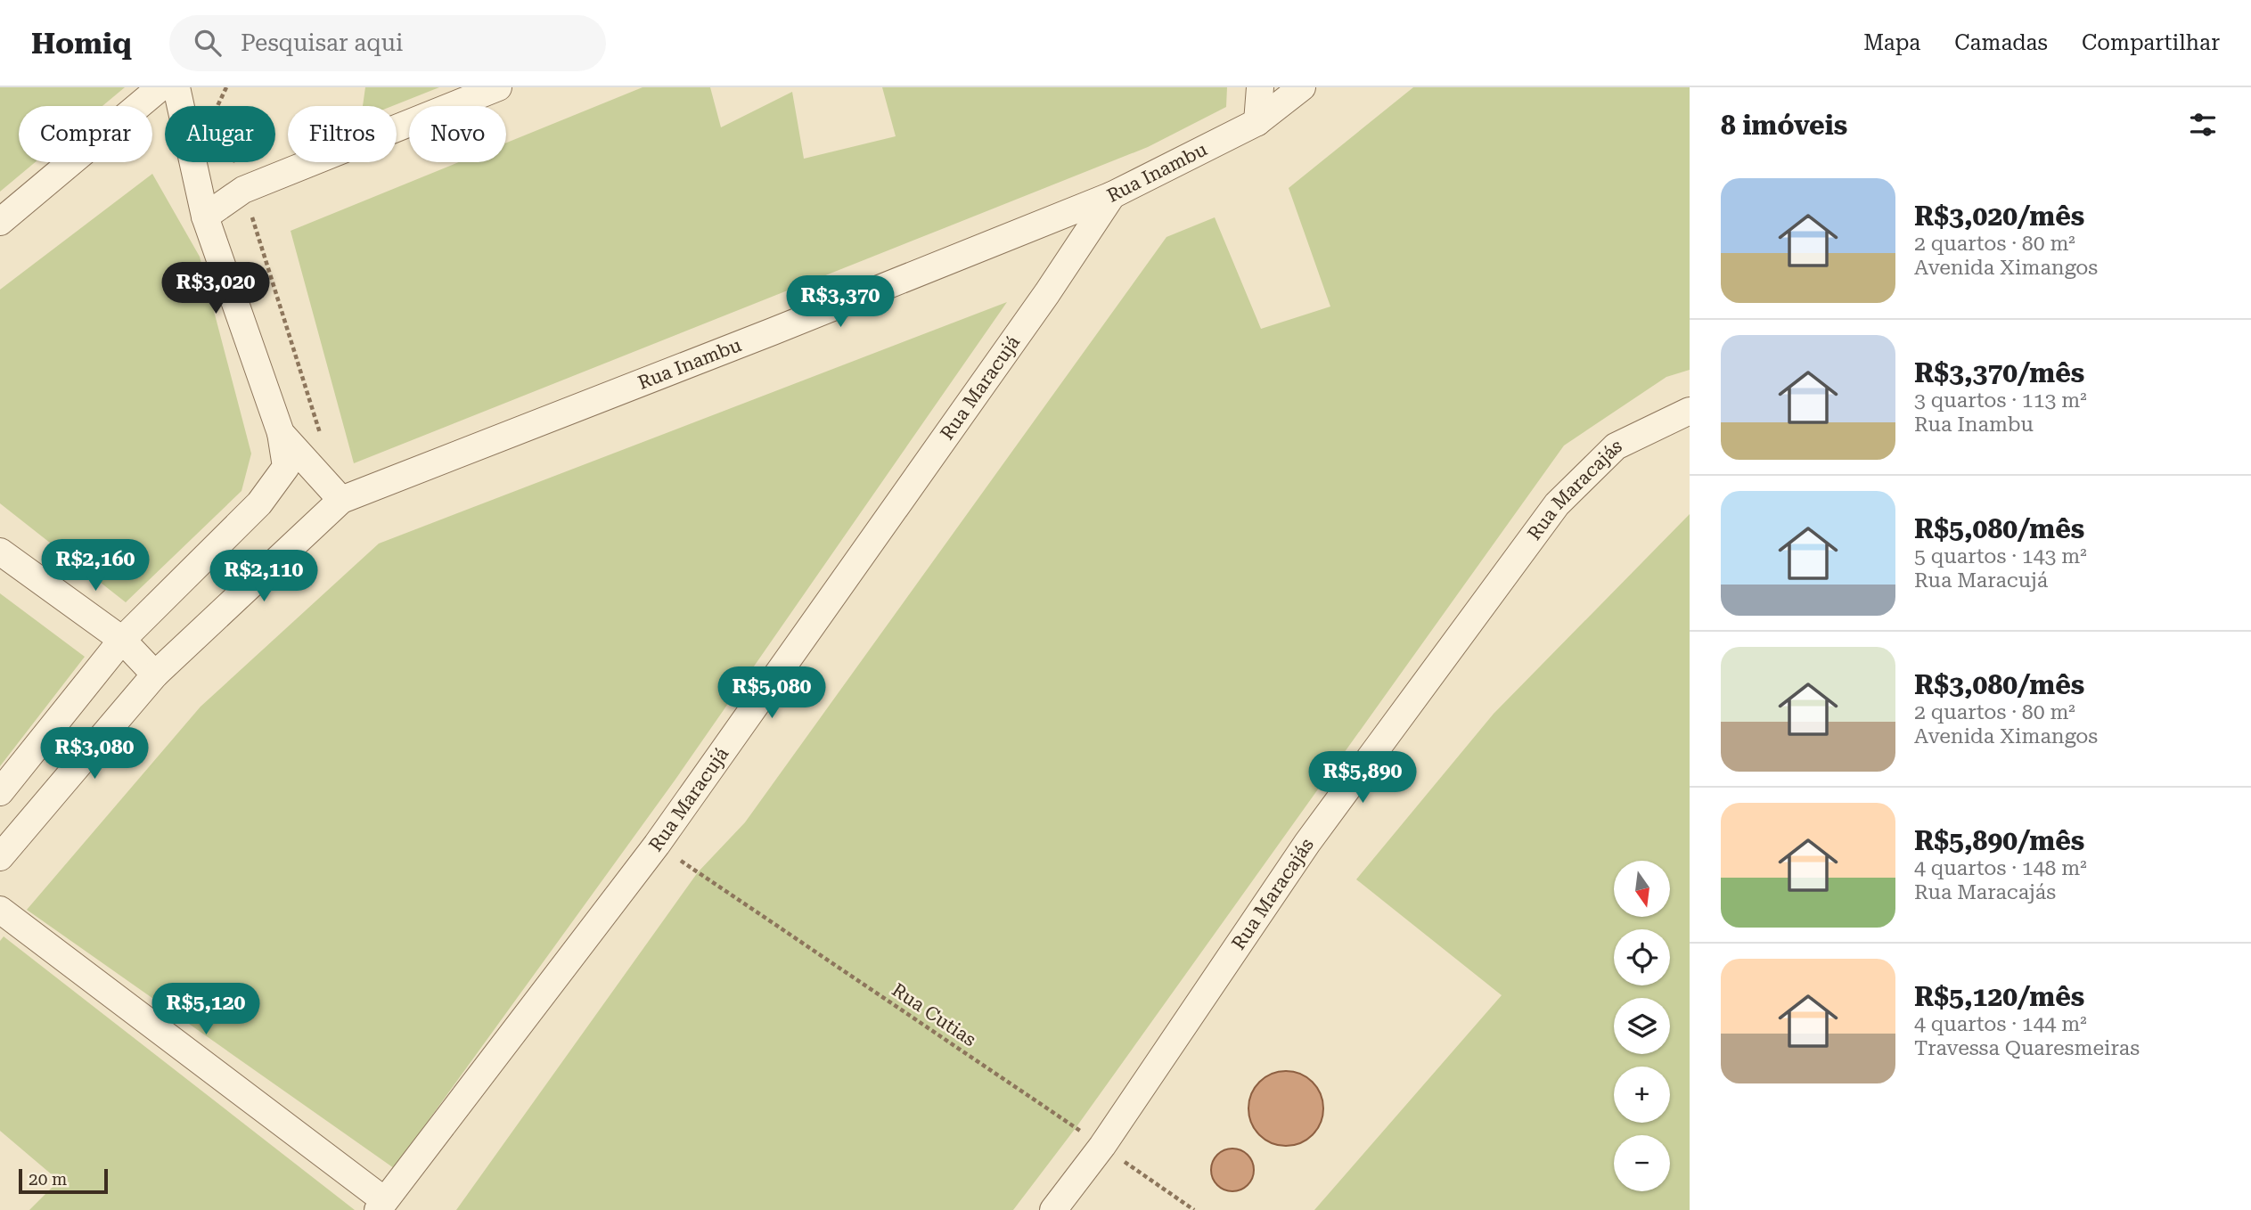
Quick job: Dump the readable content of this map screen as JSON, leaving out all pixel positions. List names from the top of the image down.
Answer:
{
  "streets": {
    "street": ["Rua Inambu", "Rua Maracujá", "Rua Maracajás"],
    "path": ["Rua Cutias"]
  },
  "crossings": [
    ["Rua Inambu", "Rua Maracujá"],
    ["Rua Maracujá", "Rua Cutias"],
    ["Rua Maracajás", "Rua Cutias"]
  ],
  "scale_bar": "20 m",
  "north": "bottom",
  "page": {
    "header": "Homiq",
    "search": "Pesquisar aqui",
    "nav": ["Mapa", "Camadas", "Compartilhar"],
    "heading": "8 imóveis",
    "chip": [
      "Comprar",
      "Alugar",
      "Filtros",
      "Novo"
    ],
    "list": [
      {
        "name": "R$3,020/mês",
        "note": "2 quartos · 80 m² · Avenida Ximangos"
      },
      {
        "name": "R$3,370/mês",
        "note": "3 quartos · 113 m² · Rua Inambu"
      },
      {
        "name": "R$5,080/mês",
        "note": "5 quartos · 143 m² · Rua Maracujá"
      },
      {
        "name": "R$3,080/mês",
        "note": "2 quartos · 80 m² · Avenida Ximangos"
      },
      {
        "name": "R$5,890/mês",
        "note": "4 quartos · 148 m² · Rua Maracajás"
      },
      {
        "name": "R$5,120/mês",
        "note": "4 quartos · 144 m² · Travessa Quaresmeiras"
      }
    ],
    "price": [
      "R$3,020",
      "R$3,370",
      "R$2,160",
      "R$2,110",
      "R$5,080",
      "R$3,080",
      "R$5,890",
      "R$5,120"
    ],
    "map_buttons": ["+", "−"],
    "scale": "20 m"
  }
}
